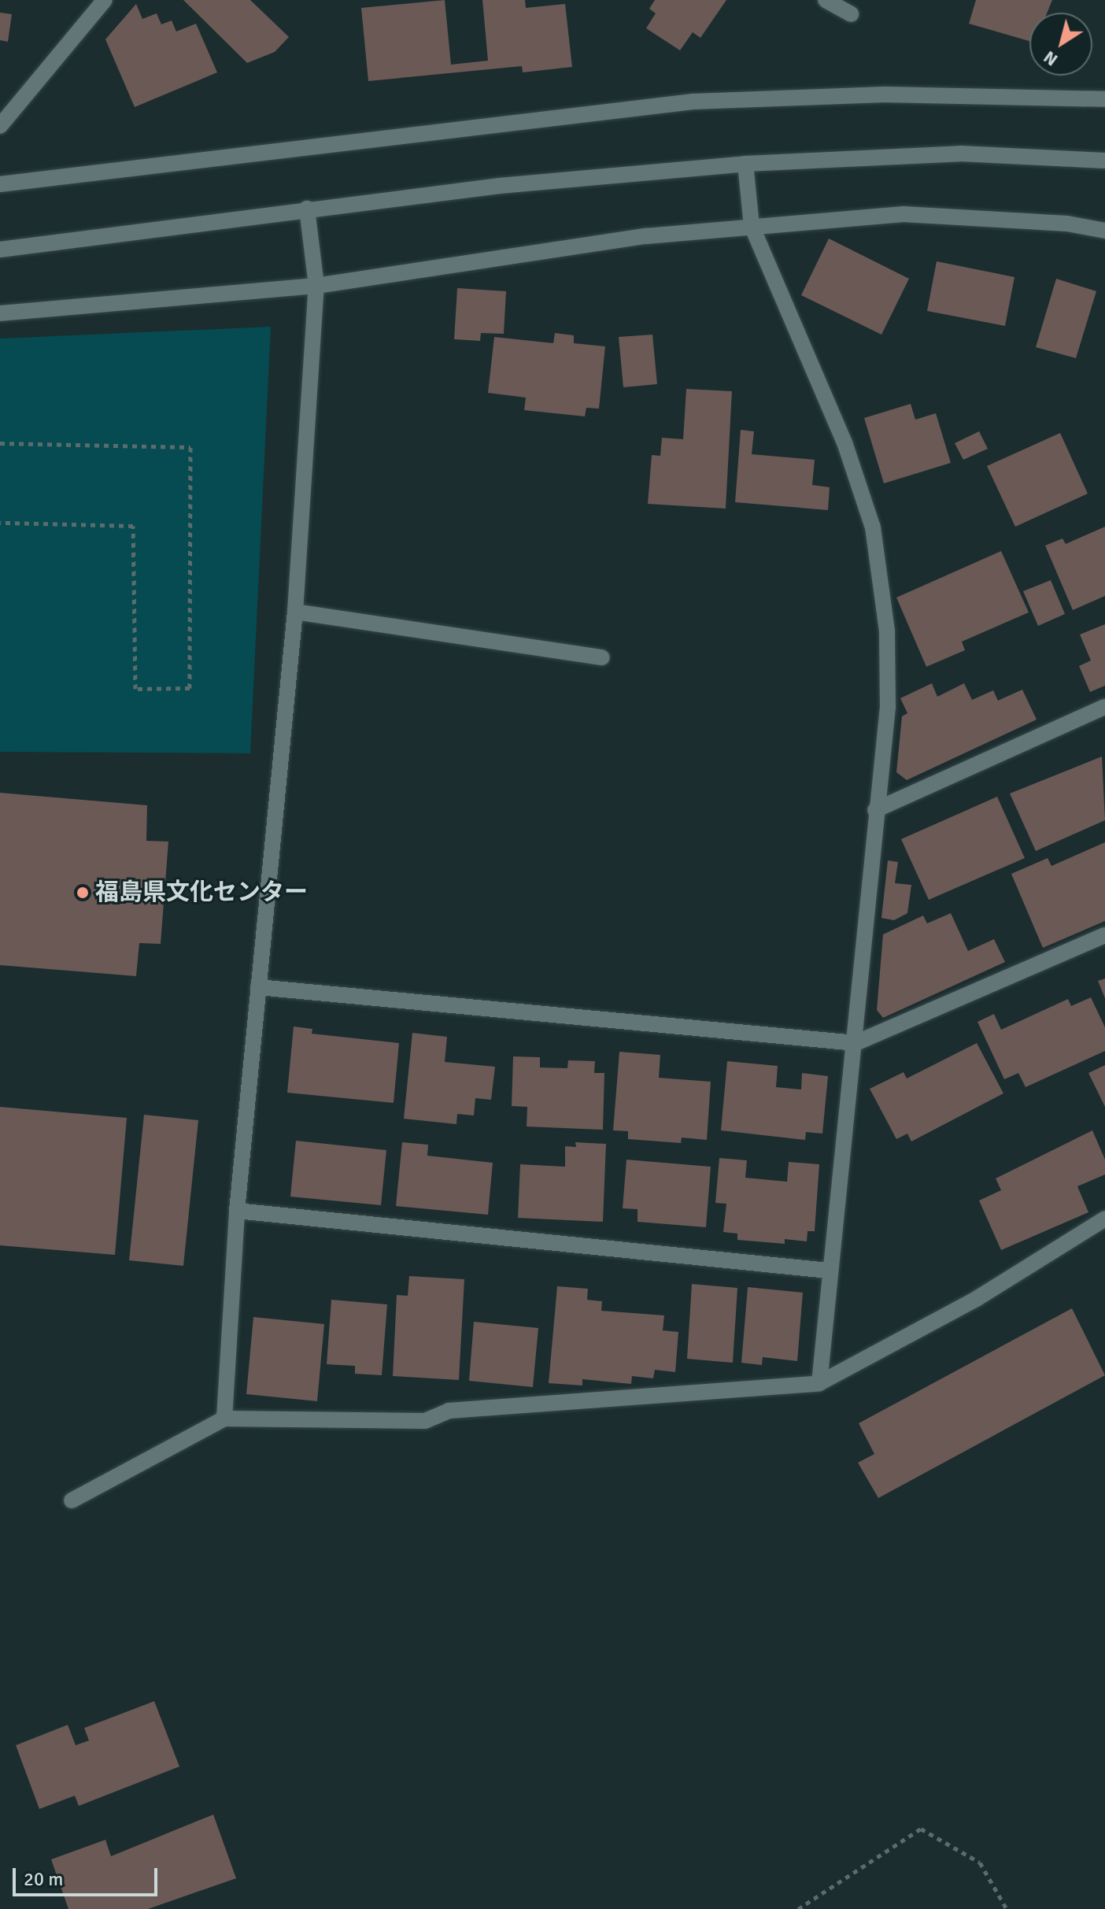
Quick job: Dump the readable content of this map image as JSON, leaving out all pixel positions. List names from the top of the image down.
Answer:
{
  "places": ["福島県文化センター"],
  "scale_bar": "20 m",
  "north": "bottom left"
}
